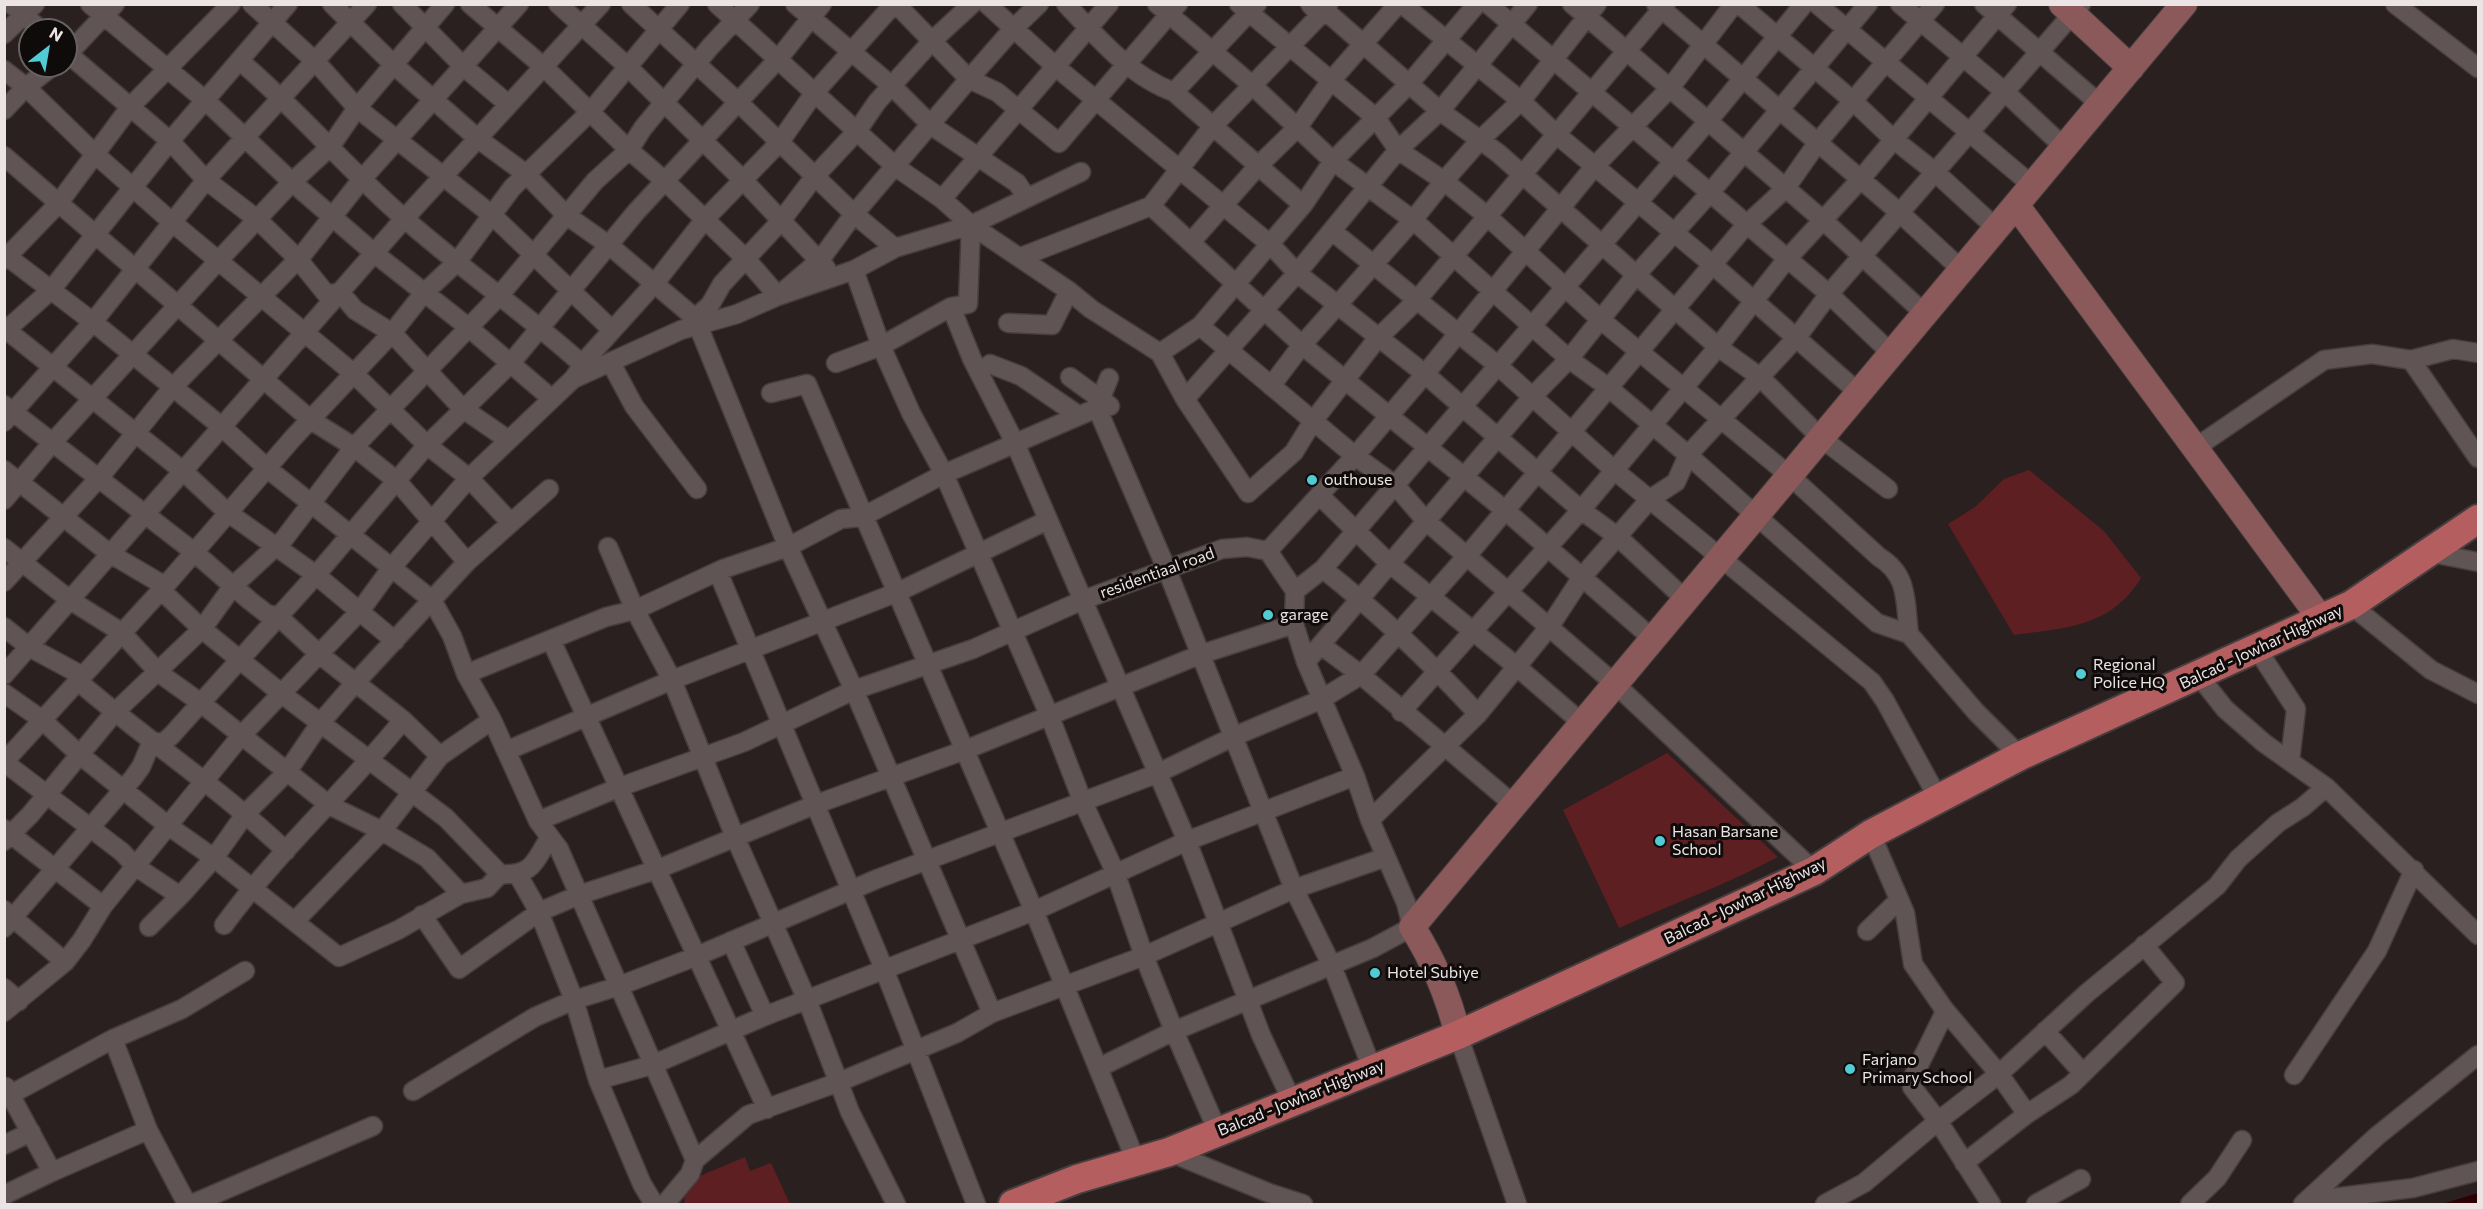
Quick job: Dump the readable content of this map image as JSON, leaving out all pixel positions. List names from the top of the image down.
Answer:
{
  "streets": {
    "main road": ["Balcad - Jowhar Highway"],
    "street": ["residentiaal road"]
  },
  "places": [
    "outhouse",
    "garage",
    "Regional Police HQ",
    "Hasan Barsane School",
    "Hotel Subiye",
    "Farjano Primary School"
  ],
  "north": "top right"
}
